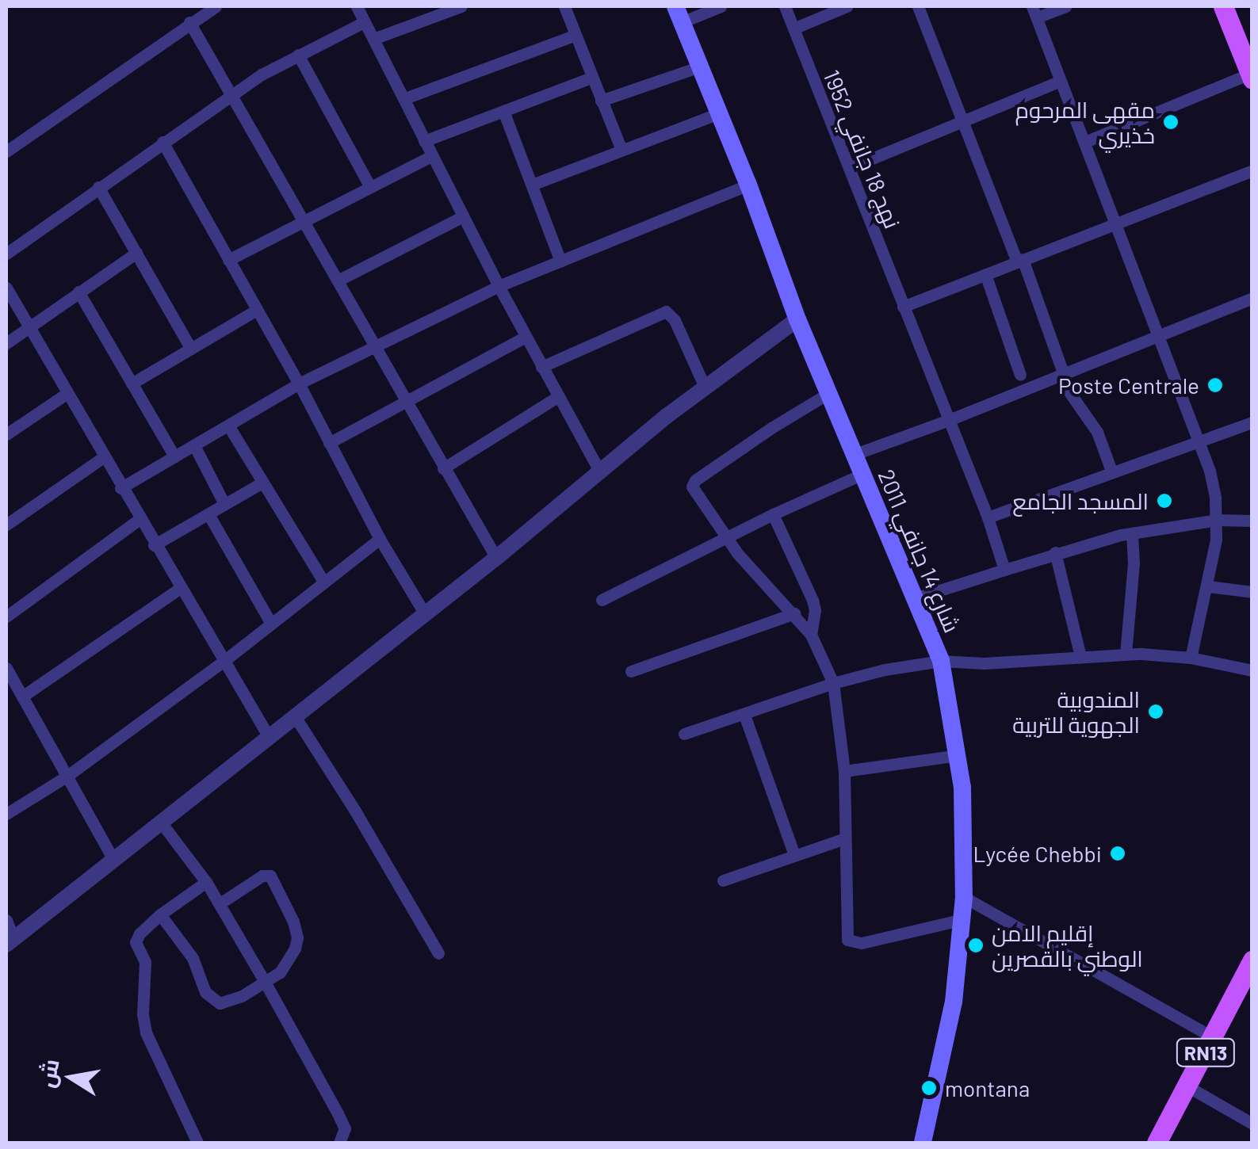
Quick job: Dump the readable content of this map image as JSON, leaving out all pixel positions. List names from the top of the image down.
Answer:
{
  "streets": {
    "main road": ["شارع 14 جانفي 2011", "RN13"],
    "street": ["نهج 18 جانفي 1952"]
  },
  "places": [
    "مقهى المرحوم خذيري",
    "Poste Centrale",
    "المسجد الجامع",
    "المندوبية الجهوية للتربية",
    "Lycée Chebbi",
    "إقليم الامن الوطني بالقصرين",
    "montana"
  ],
  "north": "left"
}
